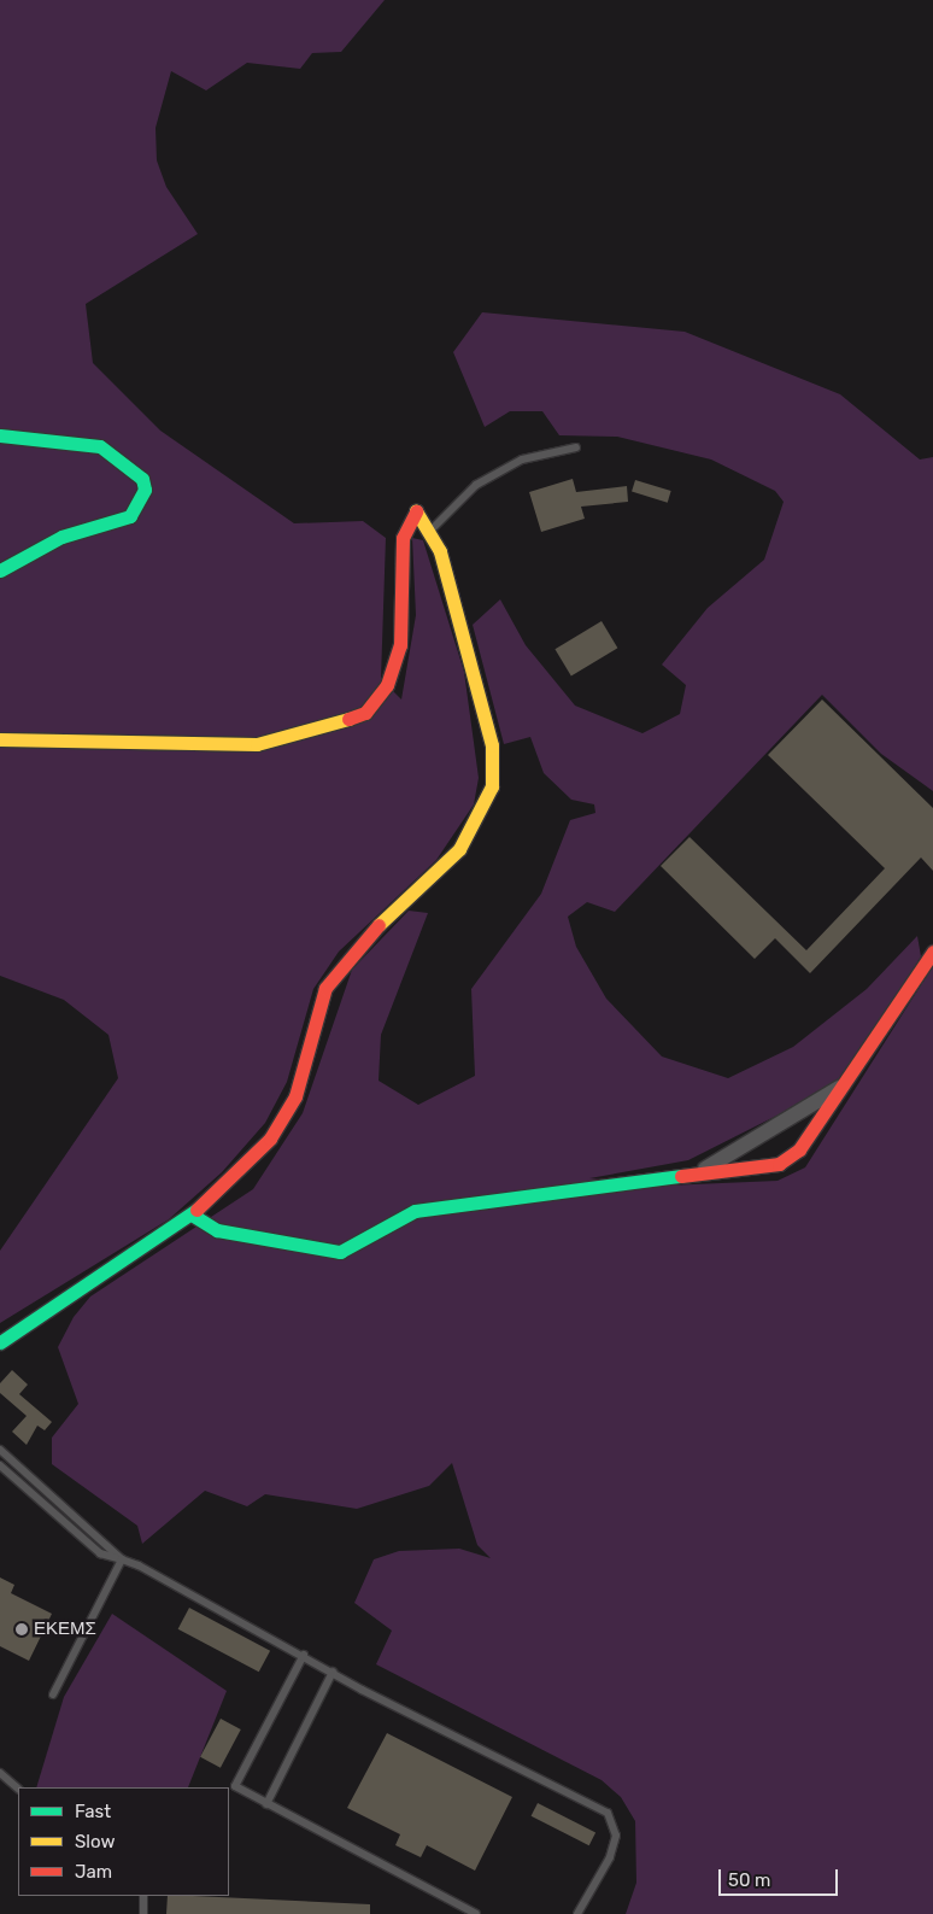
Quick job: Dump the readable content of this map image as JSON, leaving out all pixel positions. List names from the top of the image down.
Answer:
{
  "places": ["ΕΚΕΜΣ"],
  "legend": ["Fast", "Slow", "Jam"],
  "scale_bar": "50 m"
}
